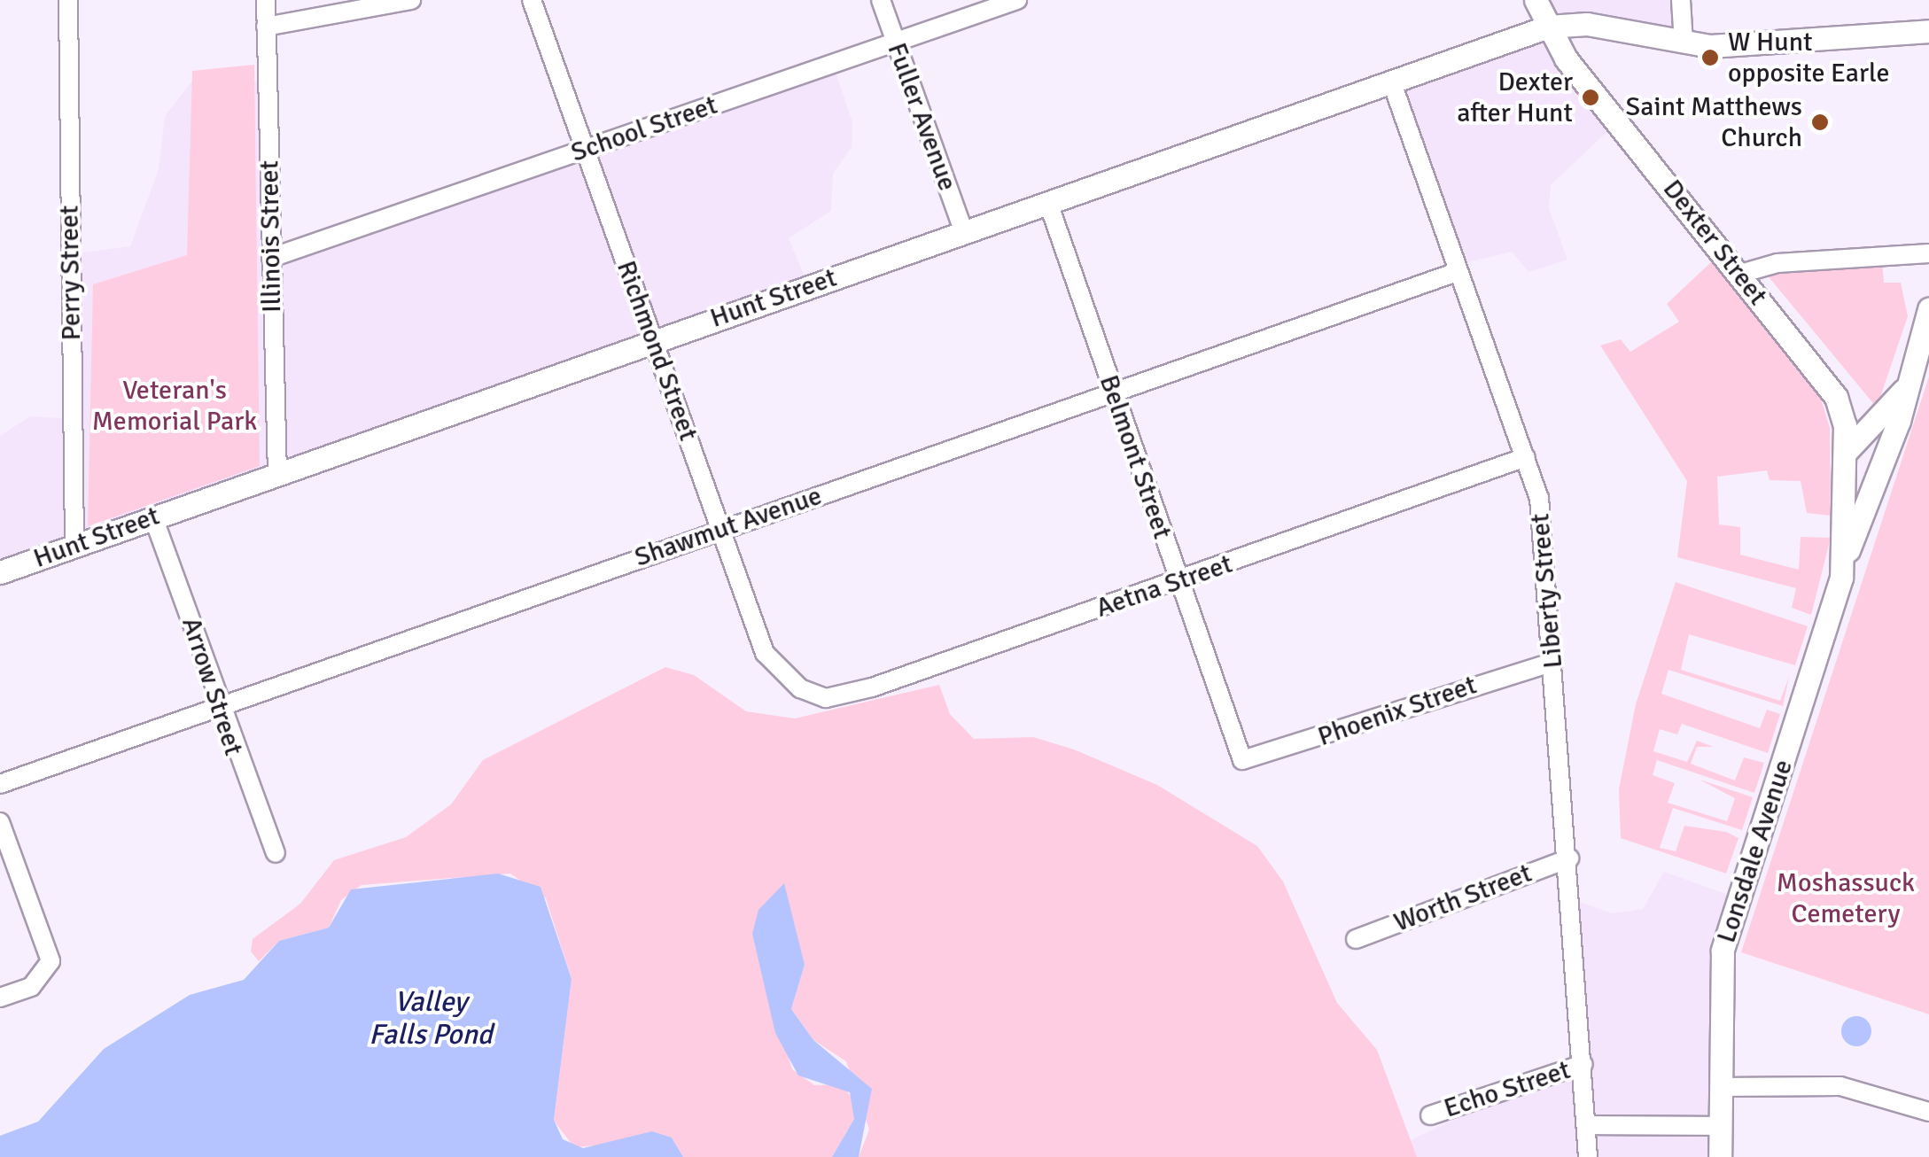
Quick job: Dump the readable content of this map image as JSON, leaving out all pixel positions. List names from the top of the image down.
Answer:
{
  "streets": {
    "main road": ["Dexter Street", "Hunt Street", "Lonsdale Avenue"],
    "street": [
      "Fuller Avenue",
      "School Street",
      "Illinois Street",
      "Perry Street",
      "Richmond Street",
      "Belmont Street",
      "Shawmut Avenue",
      "Aetna Street",
      "Liberty Street",
      "Arrow Street",
      "Phoenix Street",
      "Worth Street",
      "Echo Street"
    ]
  },
  "crossings": [
    ["Fuller Avenue", "School Street"],
    ["Fuller Avenue", "Hunt Street"],
    ["School Street", "Illinois Street"],
    ["School Street", "Richmond Street"],
    ["Illinois Street", "Hunt Street"],
    ["Dexter Street", "Hunt Street"],
    ["Dexter Street", "Lonsdale Avenue"],
    ["Perry Street", "Hunt Street"],
    ["Hunt Street", "Richmond Street"],
    ["Hunt Street", "Belmont Street"],
    ["Hunt Street", "Liberty Street"],
    ["Hunt Street", "Arrow Street"],
    ["Richmond Street", "Shawmut Avenue"],
    ["Richmond Street", "Aetna Street"],
    ["Belmont Street", "Shawmut Avenue"],
    ["Belmont Street", "Aetna Street"],
    ["Belmont Street", "Phoenix Street"],
    ["Shawmut Avenue", "Liberty Street"],
    ["Shawmut Avenue", "Arrow Street"],
    ["Aetna Street", "Liberty Street"],
    ["Liberty Street", "Phoenix Street"],
    ["Liberty Street", "Worth Street"],
    ["Liberty Street", "Echo Street"]
  ],
  "water": ["Valley Falls Pond"],
  "parks": ["Veteran's Memorial Park", "Moshassuck Cemetery"],
  "places": ["W Hunt opposite Earle", "Dexter after Hunt", "Saint Matthews Church"]
}
